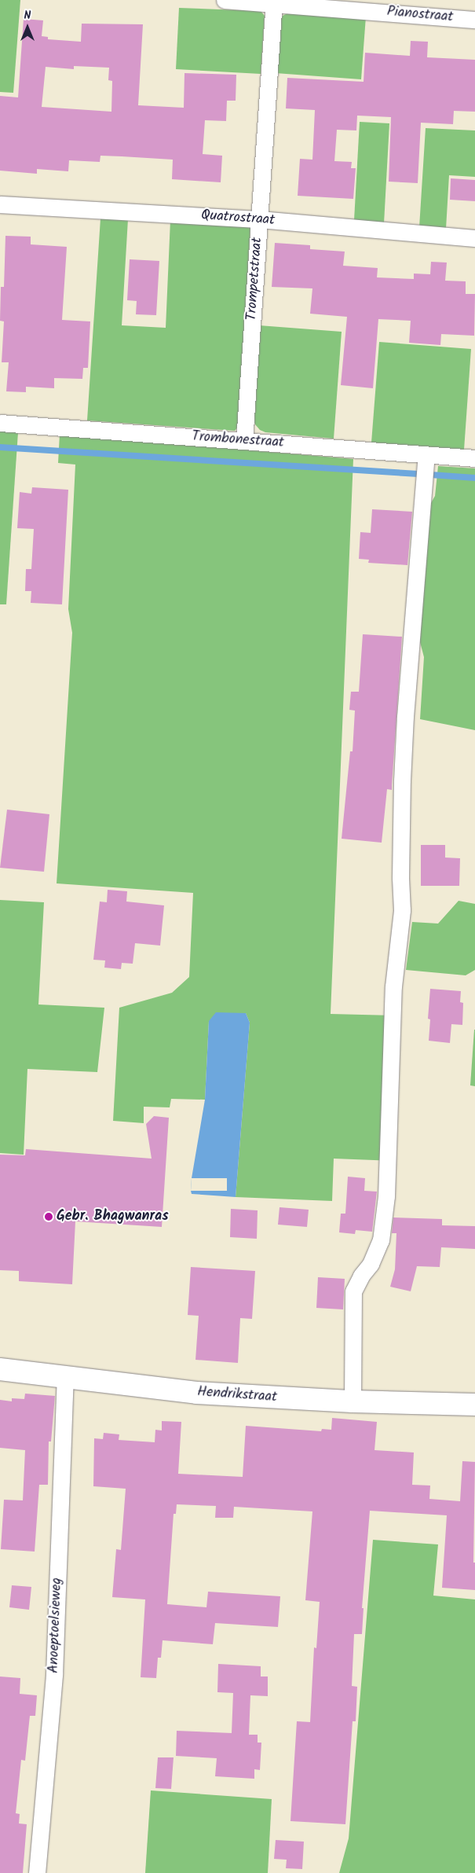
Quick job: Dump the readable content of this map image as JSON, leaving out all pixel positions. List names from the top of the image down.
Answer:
{
  "streets": {
    "street": [
      "Pianostraat",
      "Quatrostraat",
      "Trompetstraat",
      "Trombonestraat",
      "Hendrikstraat",
      "Anoeptoelsieweg"
    ]
  },
  "crossings": [
    ["Pianostraat", "Trompetstraat"],
    ["Quatrostraat", "Trompetstraat"],
    ["Trompetstraat", "Trombonestraat"],
    ["Hendrikstraat", "Anoeptoelsieweg"]
  ],
  "places": ["Gebr. Bhagwanras"],
  "north": "top"
}
